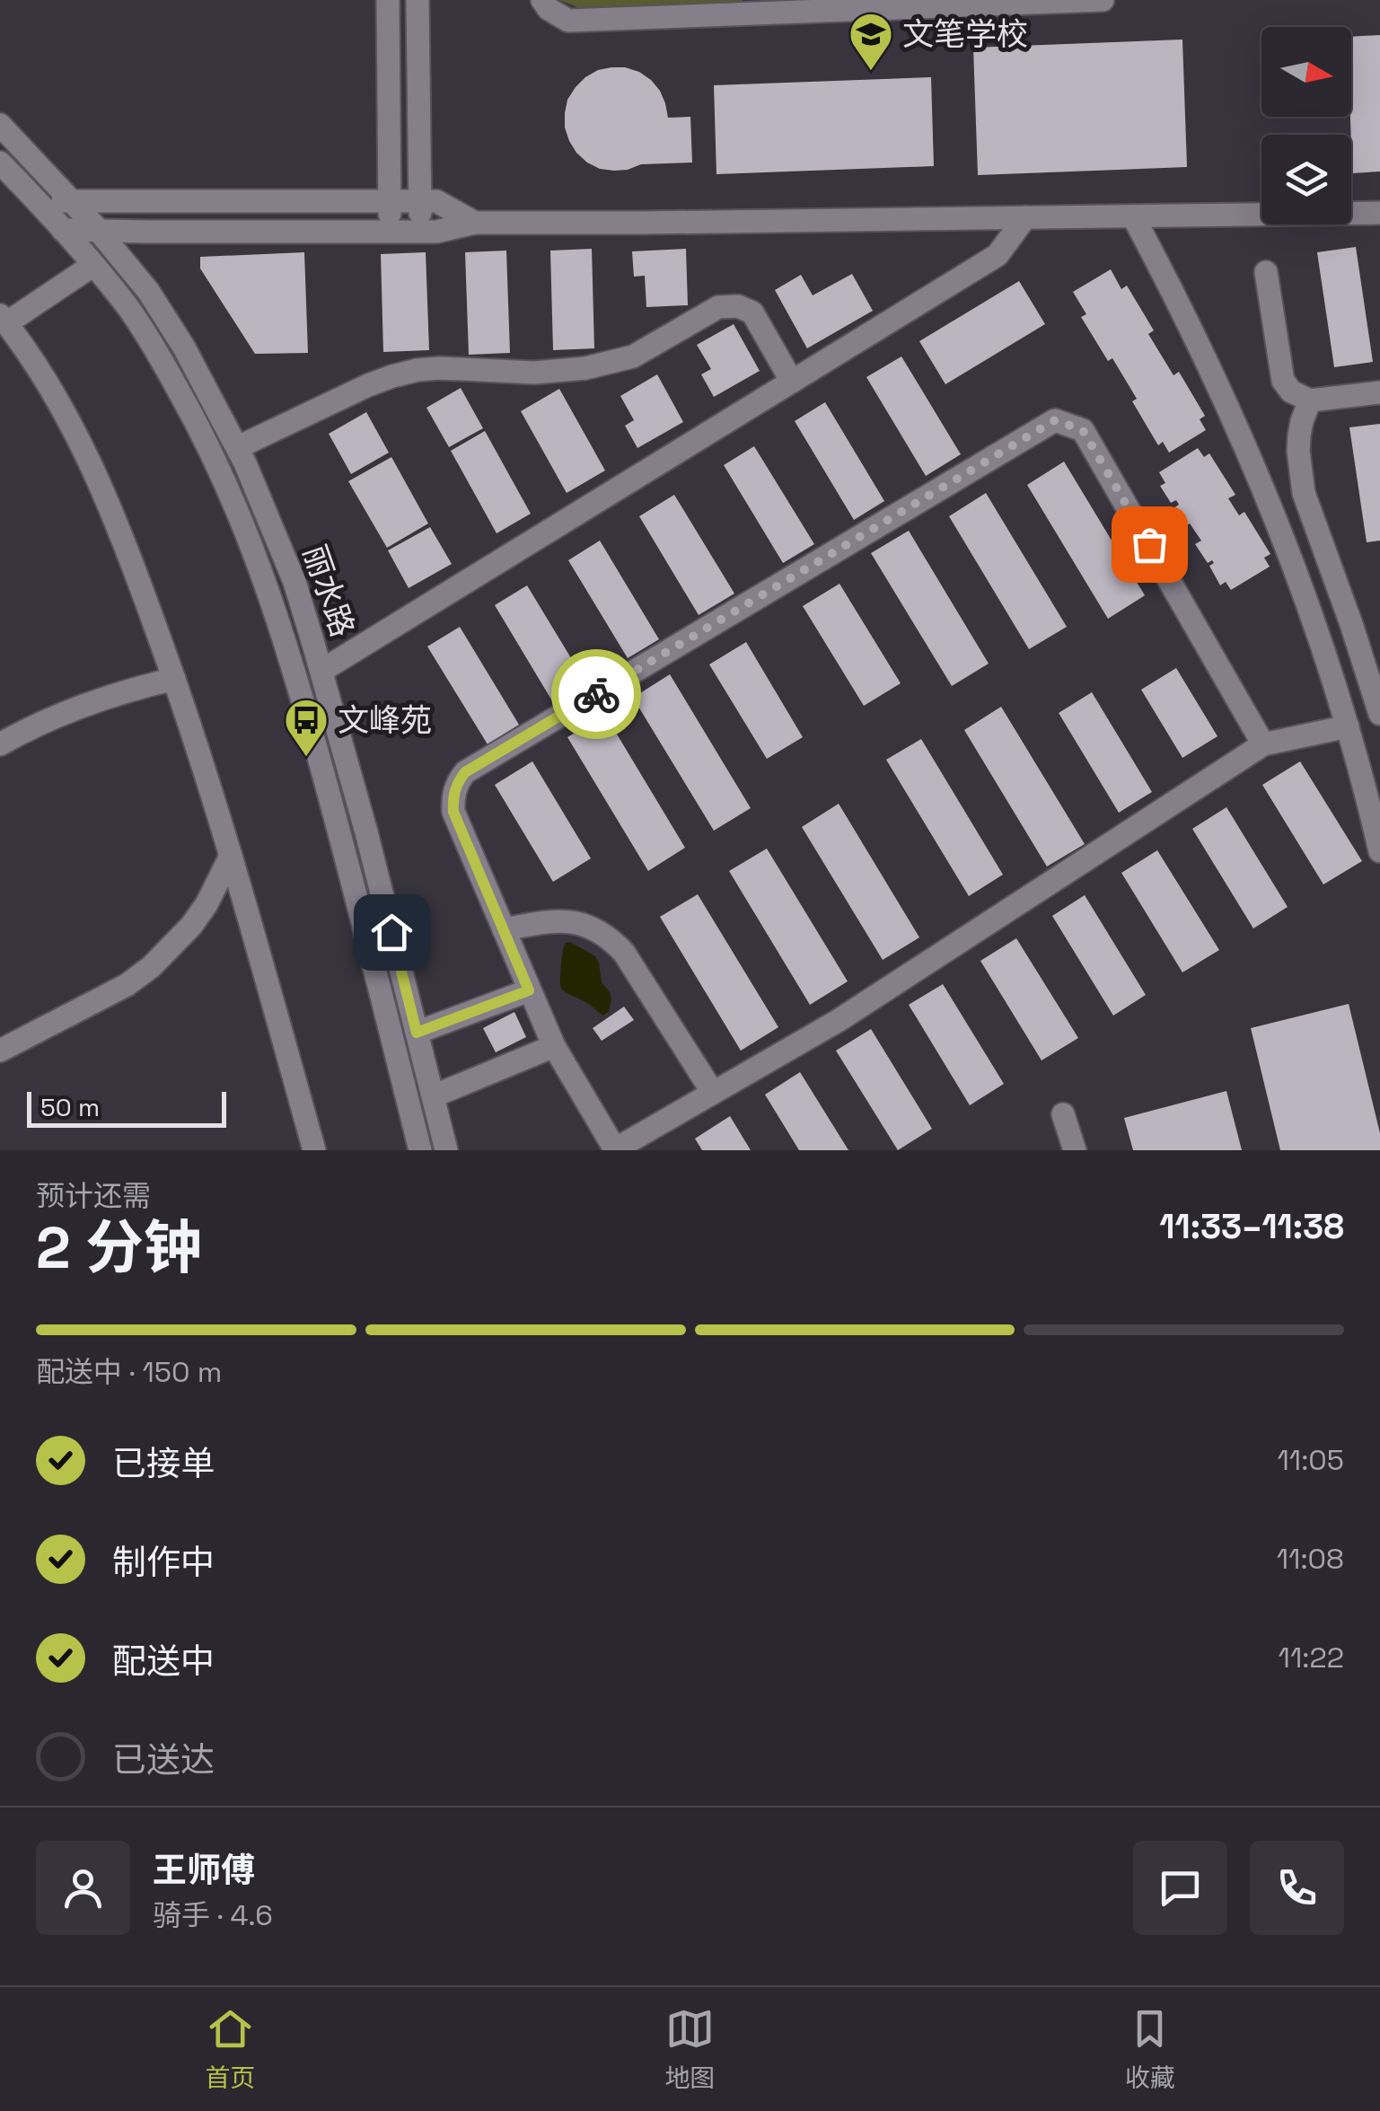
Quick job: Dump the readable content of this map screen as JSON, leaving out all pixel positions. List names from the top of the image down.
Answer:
{
  "streets": {
    "street": ["丽水路"]
  },
  "places": {
    "school or university": ["文笔学校"],
    "bus stop": ["文峰苑"]
  },
  "scale_bar": "50 m",
  "north": "right",
  "page": {
    "scale": "50 m",
    "heading": ["2 分钟", "预计还需", "11:33–11:38"],
    "panel": ["王师傅", "骑手 · 4.6"],
    "bar": "配送中 · 150 m",
    "list": [
      ["已接单", "11:05"],
      ["制作中", "11:08"],
      ["配送中", "11:22"],
      "已送达"
    ],
    "tabs": ["首页", "地图", "收藏"]
  }
}
